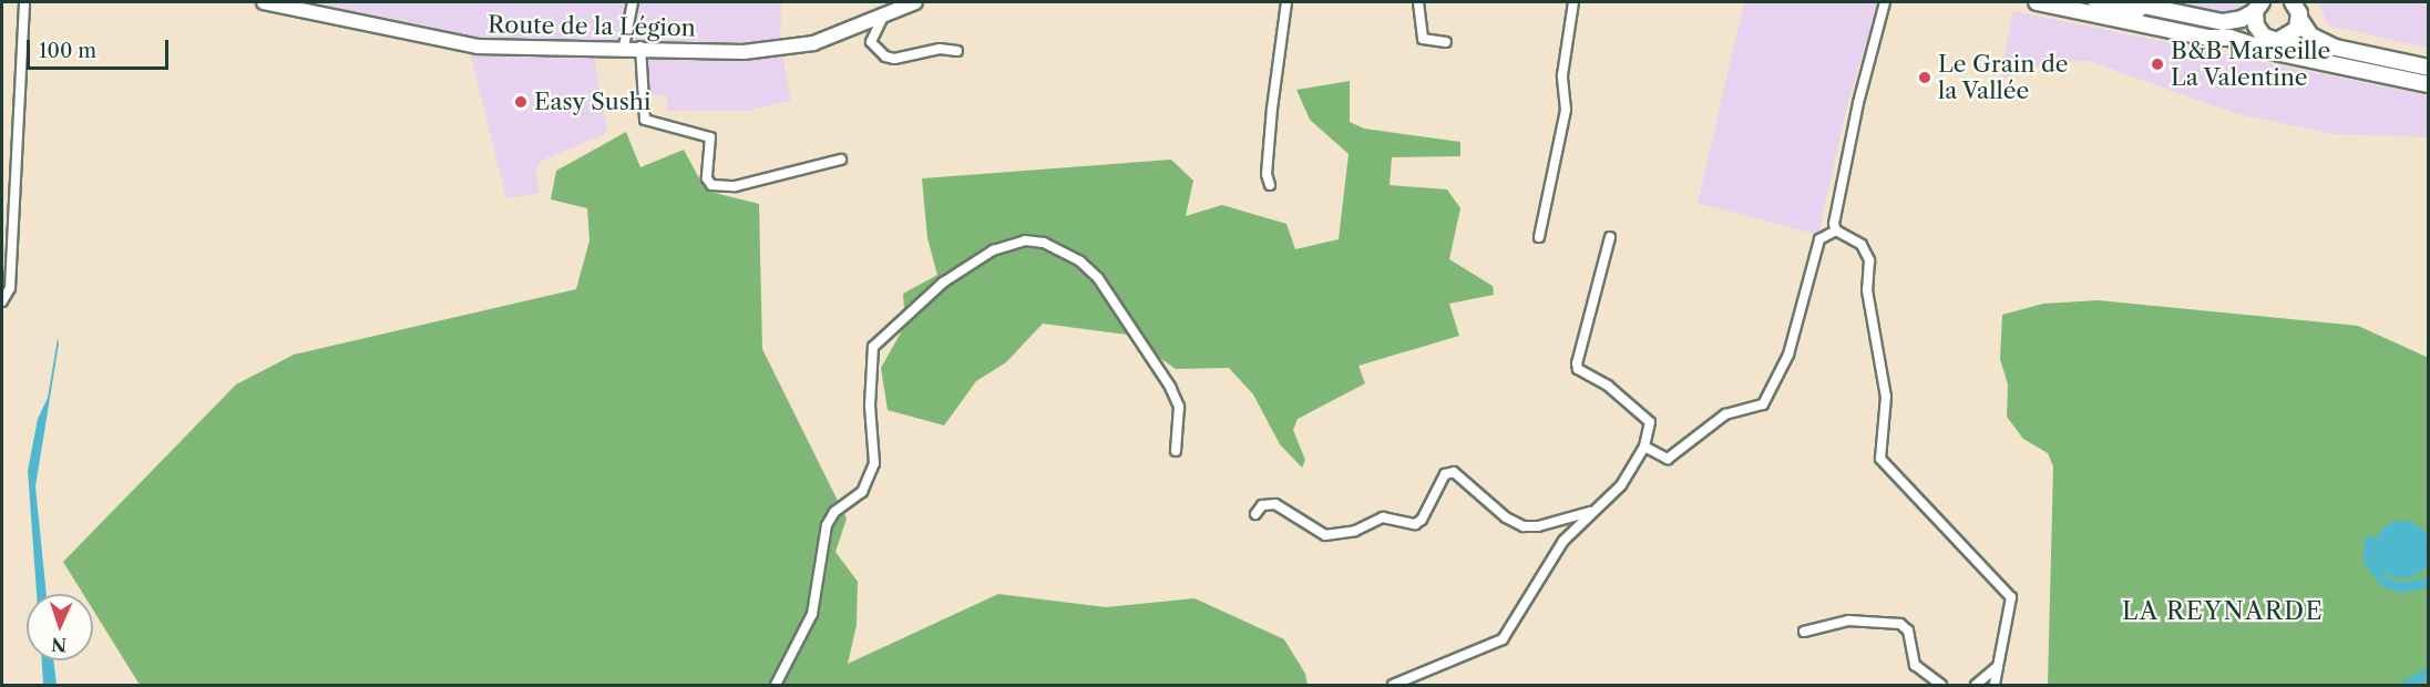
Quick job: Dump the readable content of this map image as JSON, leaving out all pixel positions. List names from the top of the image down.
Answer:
{
  "streets": {
    "main road": ["Route de la Légion"]
  },
  "districts": ["LA REYNARDE"],
  "places": ["B&B Marseille La Valentine", "Le Grain de la Vallée", "Easy Sushi"],
  "scale_bar": "100 m",
  "north": "bottom"
}
